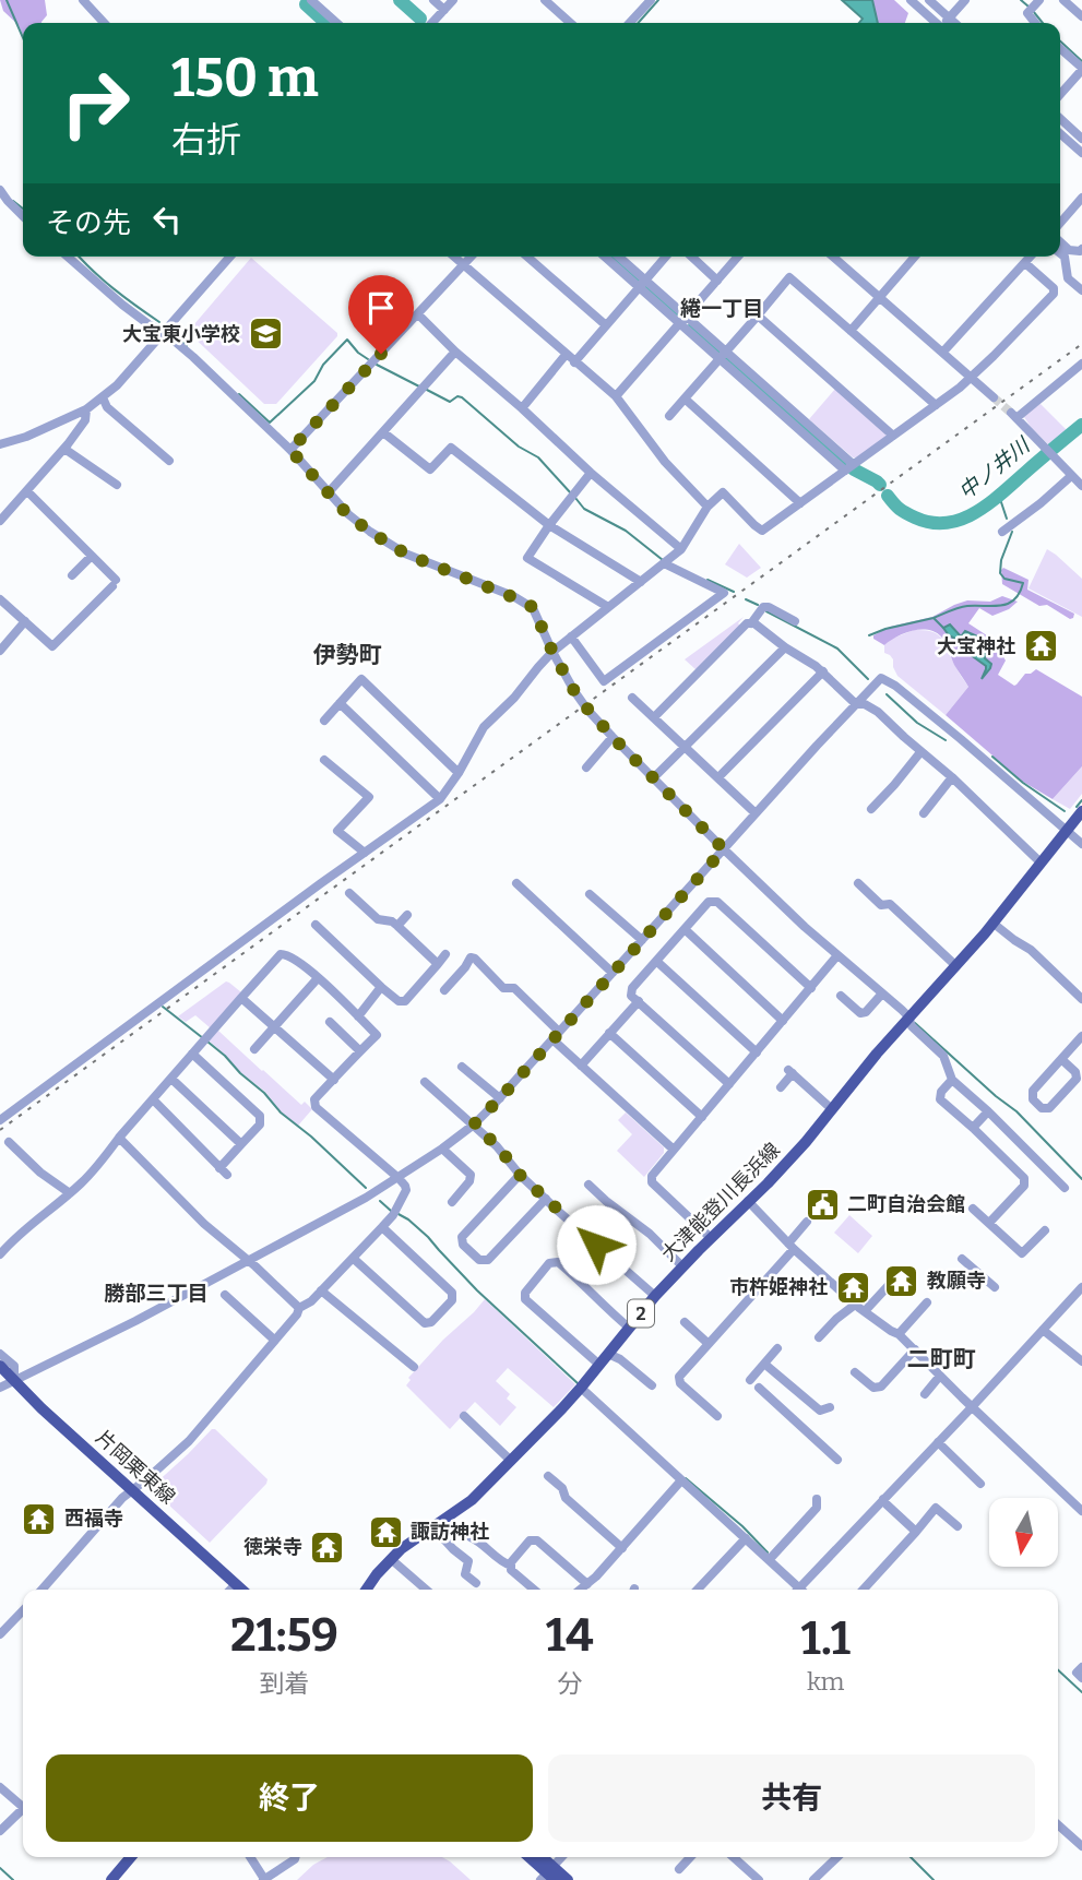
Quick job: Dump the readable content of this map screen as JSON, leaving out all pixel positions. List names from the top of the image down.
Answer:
{
  "streets": {
    "main road": ["大津能登川長浜線", "2", "片岡栗東線"]
  },
  "districts": [
    "綣一丁目",
    "伊勢町",
    "勝部三丁目",
    "二町町"
  ],
  "water": ["中ノ井川"],
  "places": {
    "school or university": ["大宝東小学校"],
    "temple": [
      "大宝神社",
      "教願寺",
      "市杵姫神社",
      "西福寺",
      "諏訪神社",
      "徳栄寺"
    ],
    "public building": ["二町自治会館"]
  },
  "north": "bottom",
  "page": {
    "turn": ["150 m", "右折"],
    "then": "その先",
    "eta": [
      "21:59",
      "到着",
      "14",
      "分",
      "1.1",
      "km"
    ],
    "buttons": ["終了", "共有"]
  }
}
